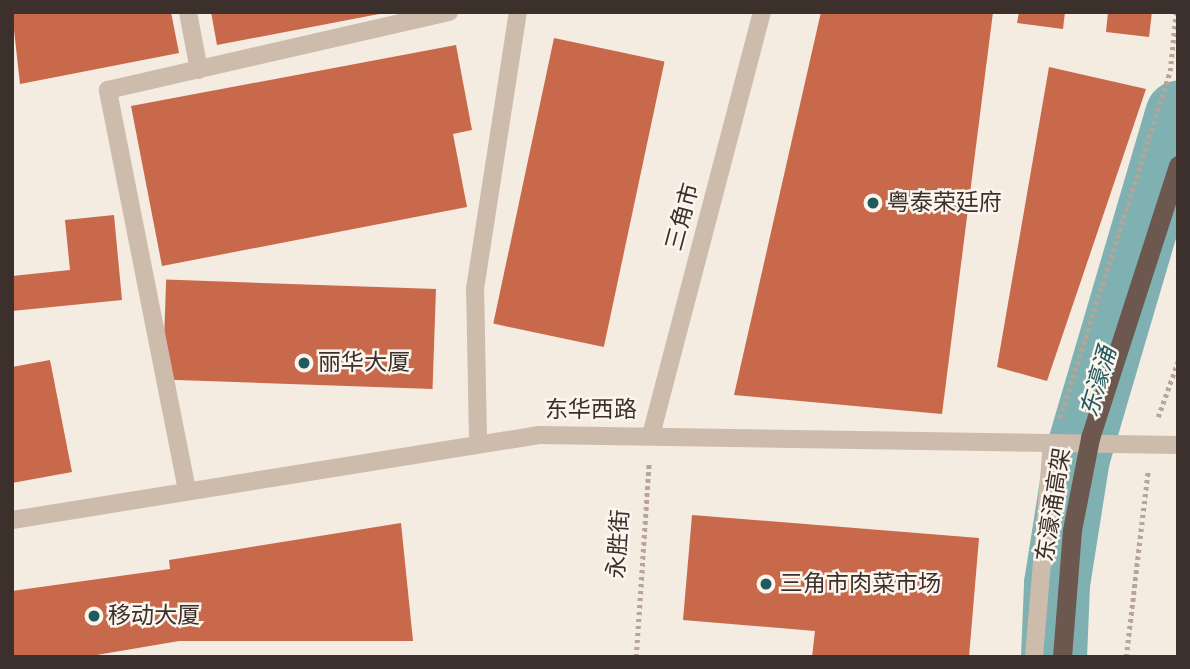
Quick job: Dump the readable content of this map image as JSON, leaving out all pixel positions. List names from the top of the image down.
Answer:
{
  "streets": {
    "highway": ["东濠涌高架"],
    "street": ["三角市", "东华西路"],
    "path": ["永胜街"]
  },
  "crossings": [
    ["三角市", "东华西路"],
    ["三角市", "永胜街"],
    ["东华西路", "永胜街"]
  ],
  "water": ["东濠涌"],
  "places": [
    "粤泰荣廷府",
    "丽华大厦",
    "三角市肉菜市场",
    "移动大厦"
  ]
}
